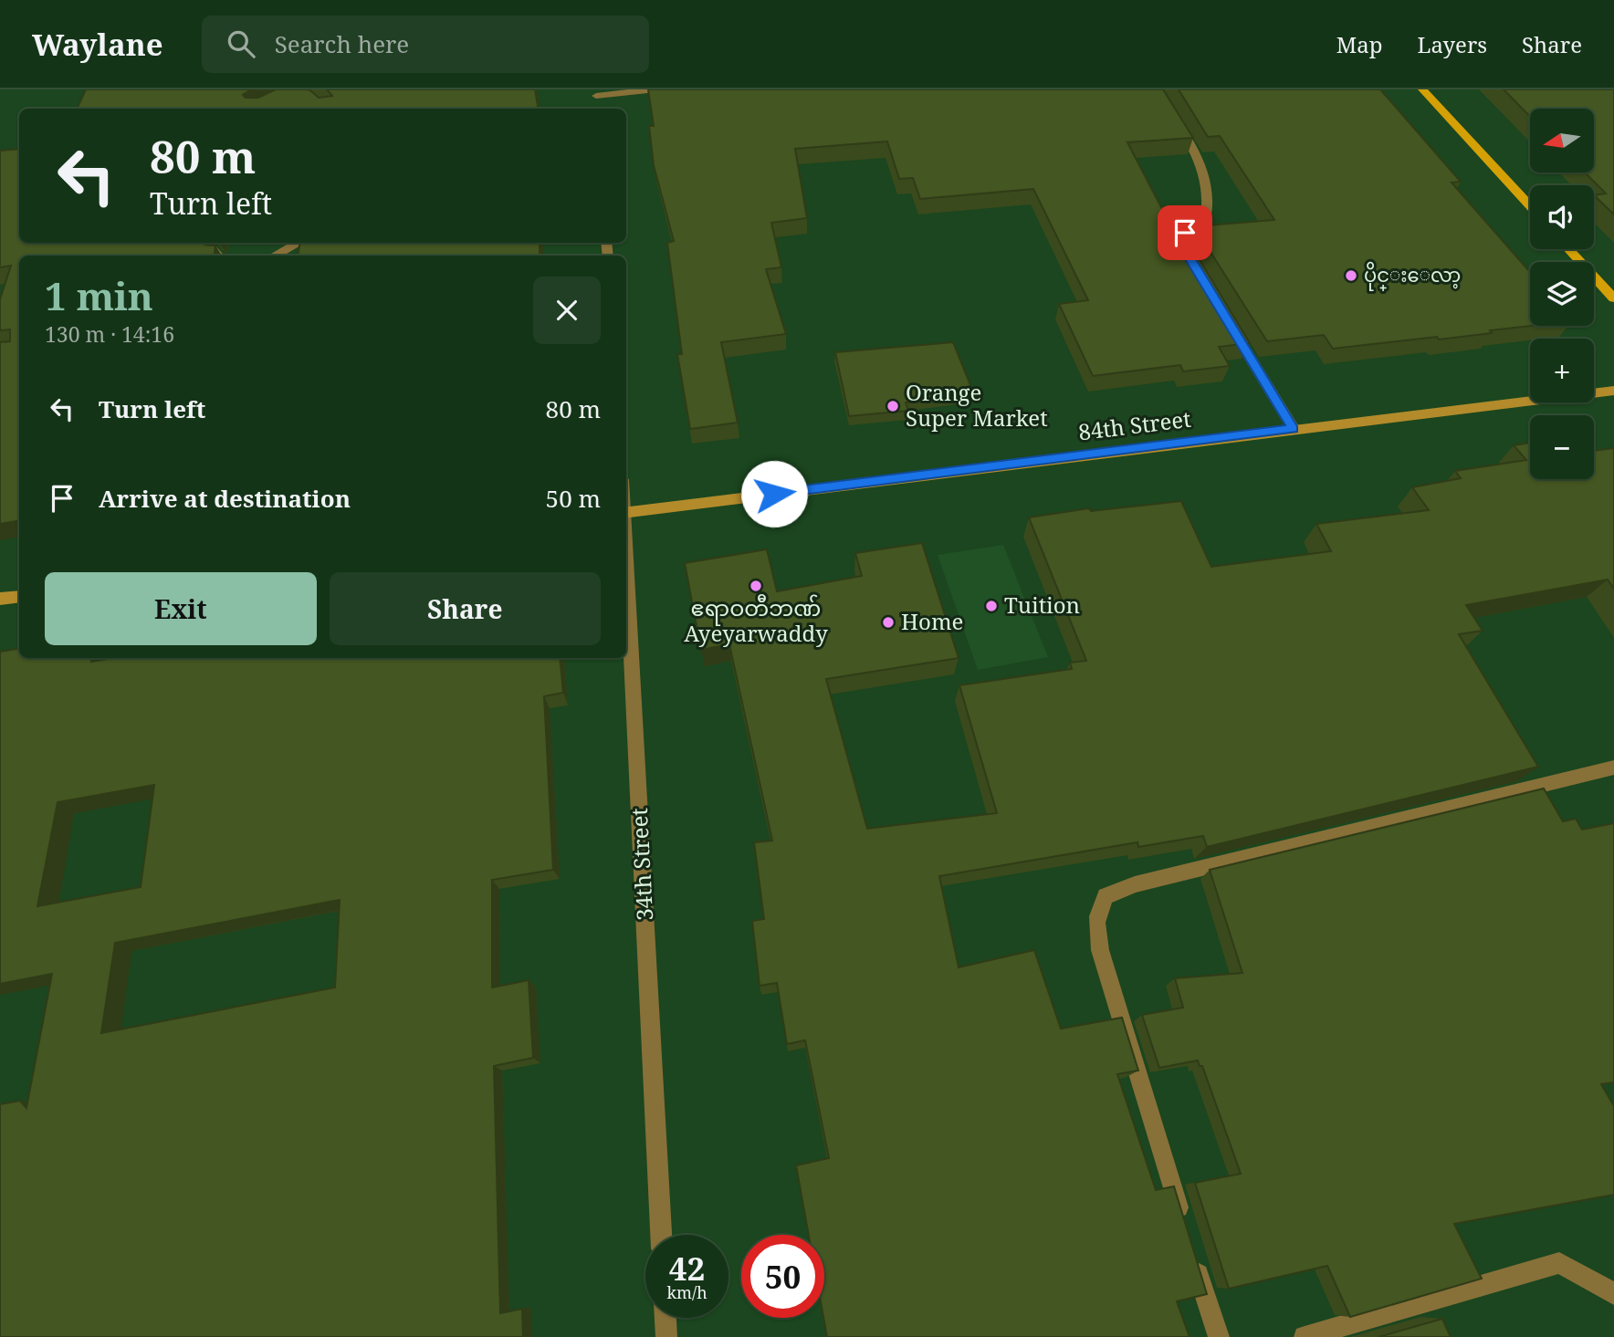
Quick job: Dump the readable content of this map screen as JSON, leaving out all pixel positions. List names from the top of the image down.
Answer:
{
  "streets": {
    "main road": ["84th Street"],
    "street": ["34th Street"]
  },
  "places": [
    "ပိုင္းေလာ့",
    "Orange Super Market",
    "ဧရာဝတီဘဏ် Ayeyarwaddy",
    "Tuition",
    "Home"
  ],
  "north": "left",
  "page": {
    "header": "Waylane",
    "search": "Search here",
    "nav": ["Map", "Layers", "Share"],
    "map_buttons": ["+", "−"],
    "turn": ["80 m", "Turn left"],
    "heading": ["1 min", "130 m · 14:16"],
    "list": [
      {
        "name": "Turn left",
        "value": "80 m"
      },
      {
        "name": "Arrive at destination",
        "value": "50 m"
      }
    ],
    "buttons": ["Exit", "Share"],
    "speed": "42 km/h",
    "limit": "50"
  }
}
